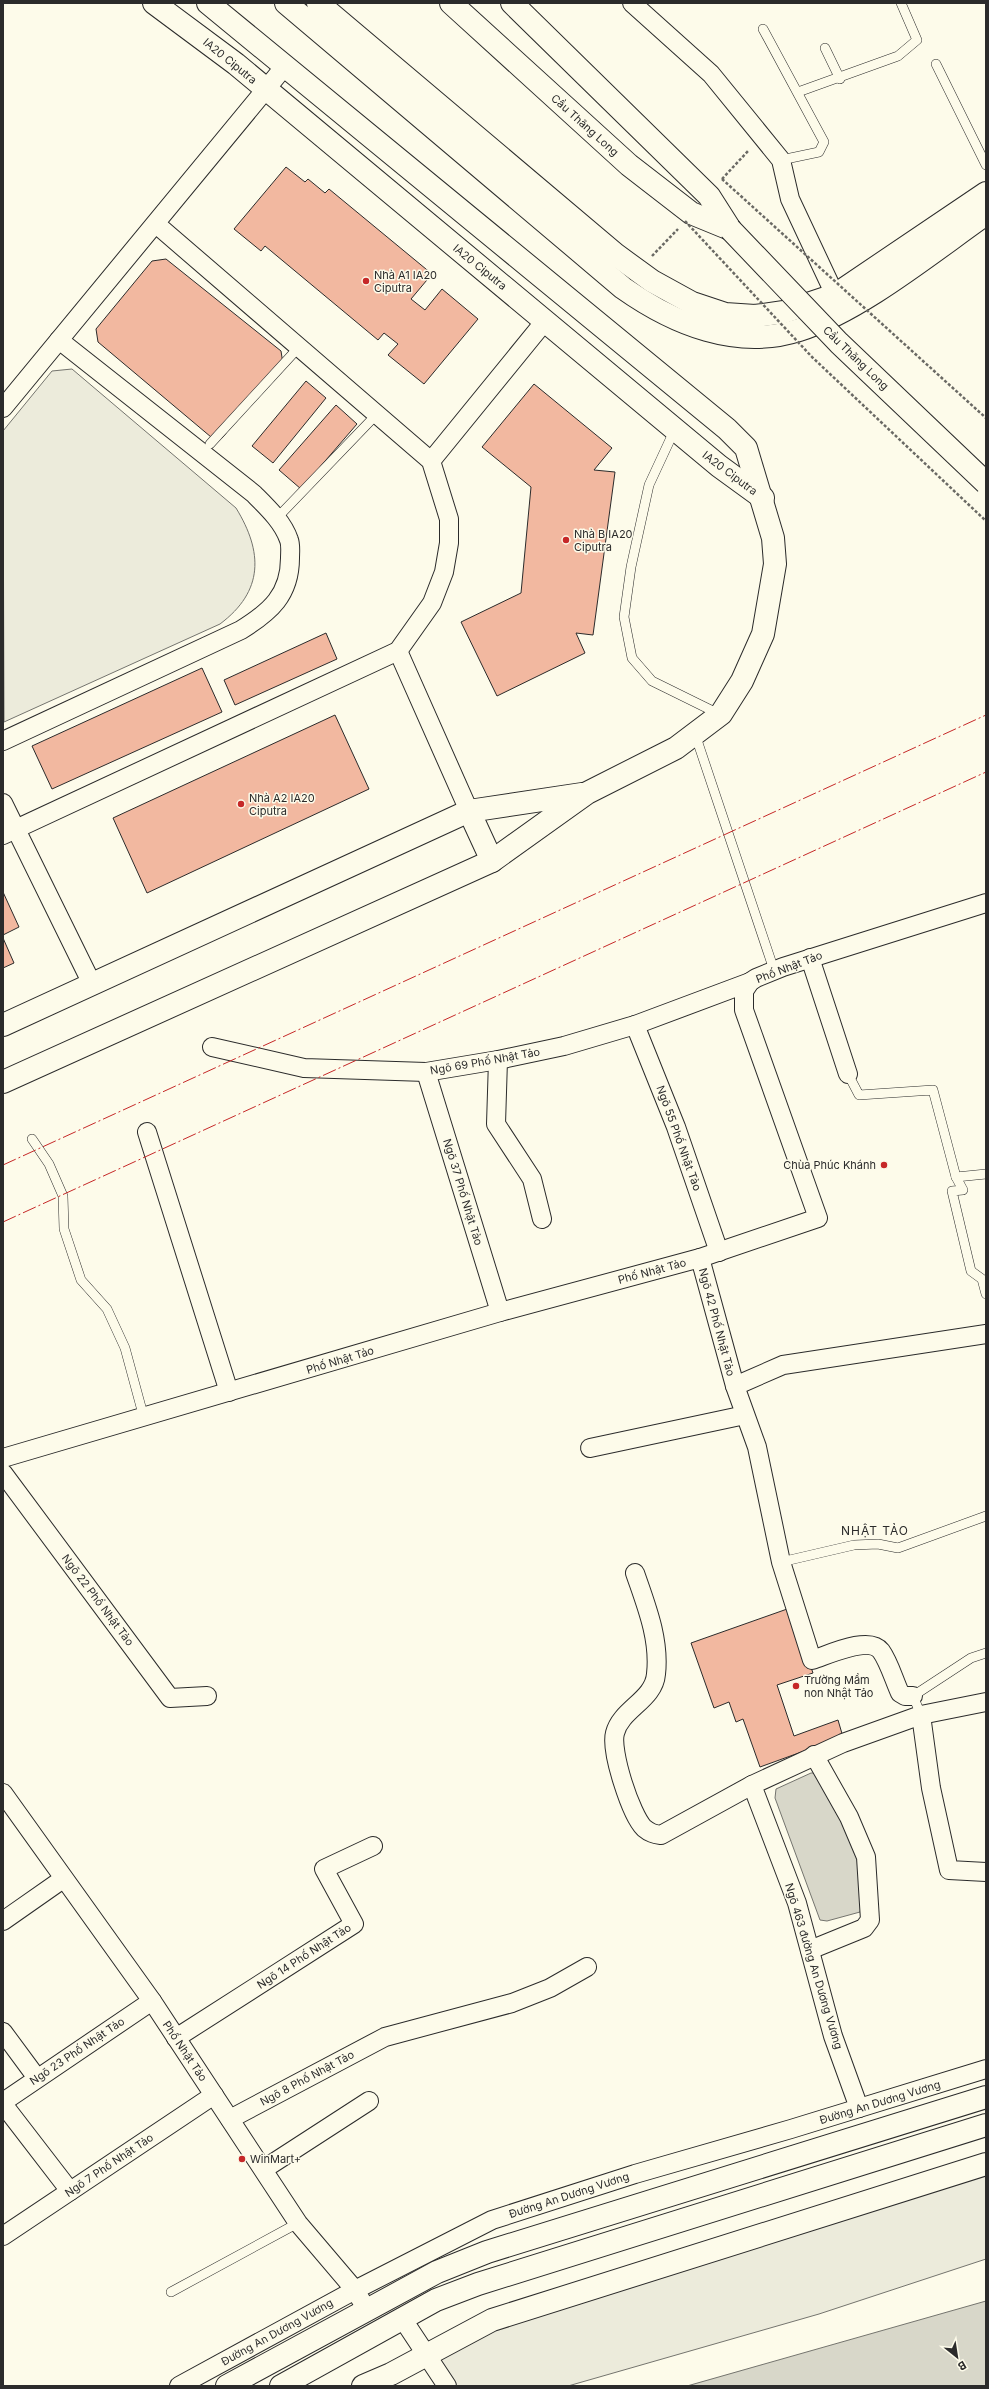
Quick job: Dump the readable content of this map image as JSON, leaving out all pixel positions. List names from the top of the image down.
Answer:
{
  "streets": {
    "main road": ["IA20 Ciputra", "Cầu Thăng Long", "Đường An Dương Vương"],
    "street": [
      "Phố Nhật Tảo",
      "Ngõ 69 Phố Nhật Tảo",
      "Ngõ 55 Phố Nhật Tảo",
      "Ngõ 37 Phố Nhật Tảo",
      "Ngõ 42 Phố Nhật Tảo",
      "Ngõ 22 Phố Nhật Tảo",
      "Ngõ 14 Phố Nhật Tảo",
      "Ngõ 463 đường An Dương Vương",
      "Ngõ 23 Phố Nhật Tảo",
      "Ngõ 8 Phố Nhật Tảo",
      "Ngõ 7 Phố Nhật Tảo"
    ]
  },
  "crossings": [
    ["Phố Nhật Tảo", "Ngõ 69 Phố Nhật Tảo"],
    ["Phố Nhật Tảo", "Ngõ 55 Phố Nhật Tảo"],
    ["Phố Nhật Tảo", "Ngõ 37 Phố Nhật Tảo"],
    ["Phố Nhật Tảo", "Ngõ 42 Phố Nhật Tảo"],
    ["Phố Nhật Tảo", "Ngõ 14 Phố Nhật Tảo"],
    ["Phố Nhật Tảo", "Ngõ 23 Phố Nhật Tảo"],
    ["Phố Nhật Tảo", "Ngõ 8 Phố Nhật Tảo"],
    ["Phố Nhật Tảo", "Đường An Dương Vương"],
    ["Phố Nhật Tảo", "Ngõ 7 Phố Nhật Tảo"],
    ["Ngõ 69 Phố Nhật Tảo", "Ngõ 55 Phố Nhật Tảo"],
    ["Ngõ 69 Phố Nhật Tảo", "Ngõ 37 Phố Nhật Tảo"],
    ["Ngõ 463 đường An Dương Vương", "Đường An Dương Vương"]
  ],
  "districts": ["NHẬT TẢO"],
  "places": [
    "Nhà A1 IA20 Ciputra",
    "Nhà B IA20 Ciputra",
    "Nhà A2 IA20 Ciputra",
    "Chùa Phúc Khánh",
    "Trường Mầm non Nhật Tảo",
    "WinMart+"
  ],
  "north": "bottom right"
}
